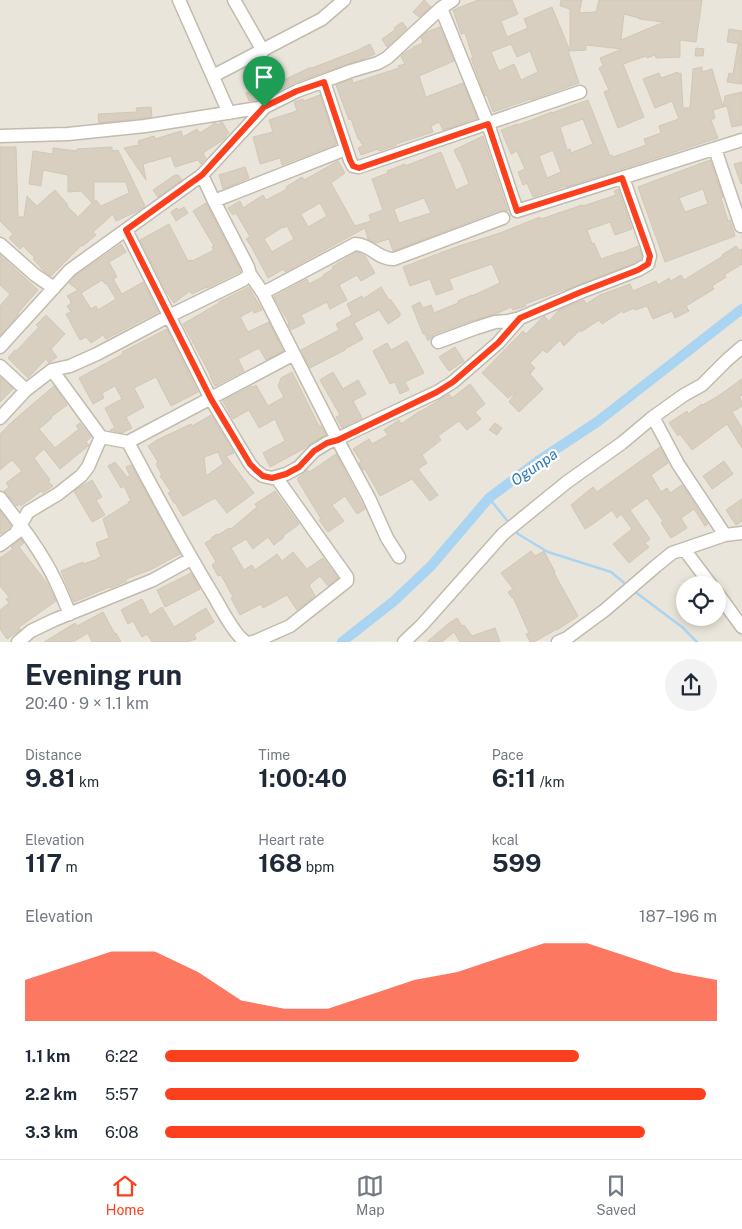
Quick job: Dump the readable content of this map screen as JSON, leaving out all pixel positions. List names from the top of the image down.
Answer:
{
  "water": ["Ogunpa"],
  "page": {
    "heading": ["Evening run", "20:40 · 9 × 1.1 km"],
    "stats": [
      ["Distance", "9.81 km"],
      ["Time", "1:00:40"],
      ["Pace", "6:11 /km"],
      ["Elevation", "117 m"],
      ["Heart rate", "168 bpm"],
      ["kcal", "599"]
    ],
    "chart": ["Elevation", "187–196 m"],
    "list": [
      {
        "name": "1.1 km",
        "note": "6:22"
      },
      {
        "name": "2.2 km",
        "note": "5:57"
      },
      {
        "name": "3.3 km",
        "note": "6:08"
      }
    ],
    "tabs": ["Home", "Map", "Saved"]
  }
}
